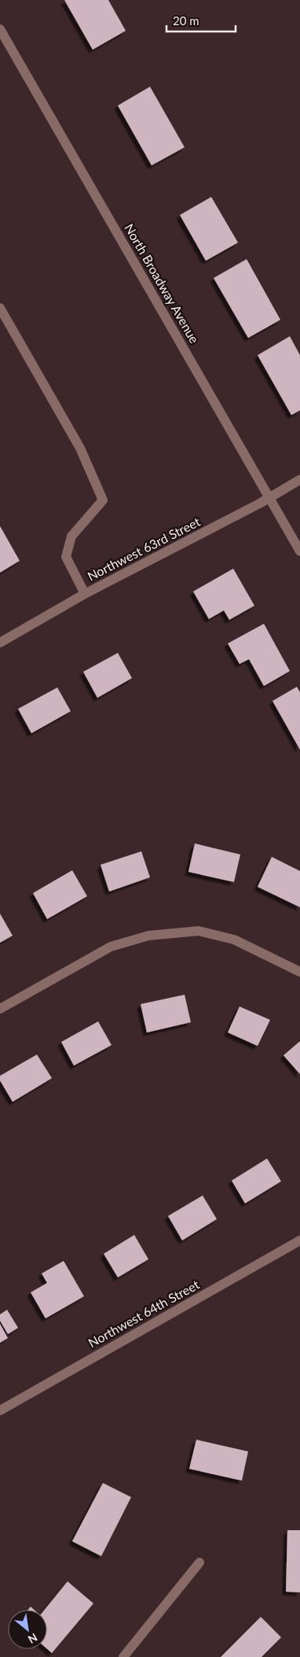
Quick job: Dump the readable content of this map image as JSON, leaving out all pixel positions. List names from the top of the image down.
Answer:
{
  "streets": {
    "street": ["North Broadway Avenue", "Northwest 63rd Street", "Northwest 64th Street"]
  },
  "crossings": [
    ["North Broadway Avenue", "Northwest 63rd Street"]
  ],
  "scale_bar": "20 m",
  "north": "bottom right"
}
